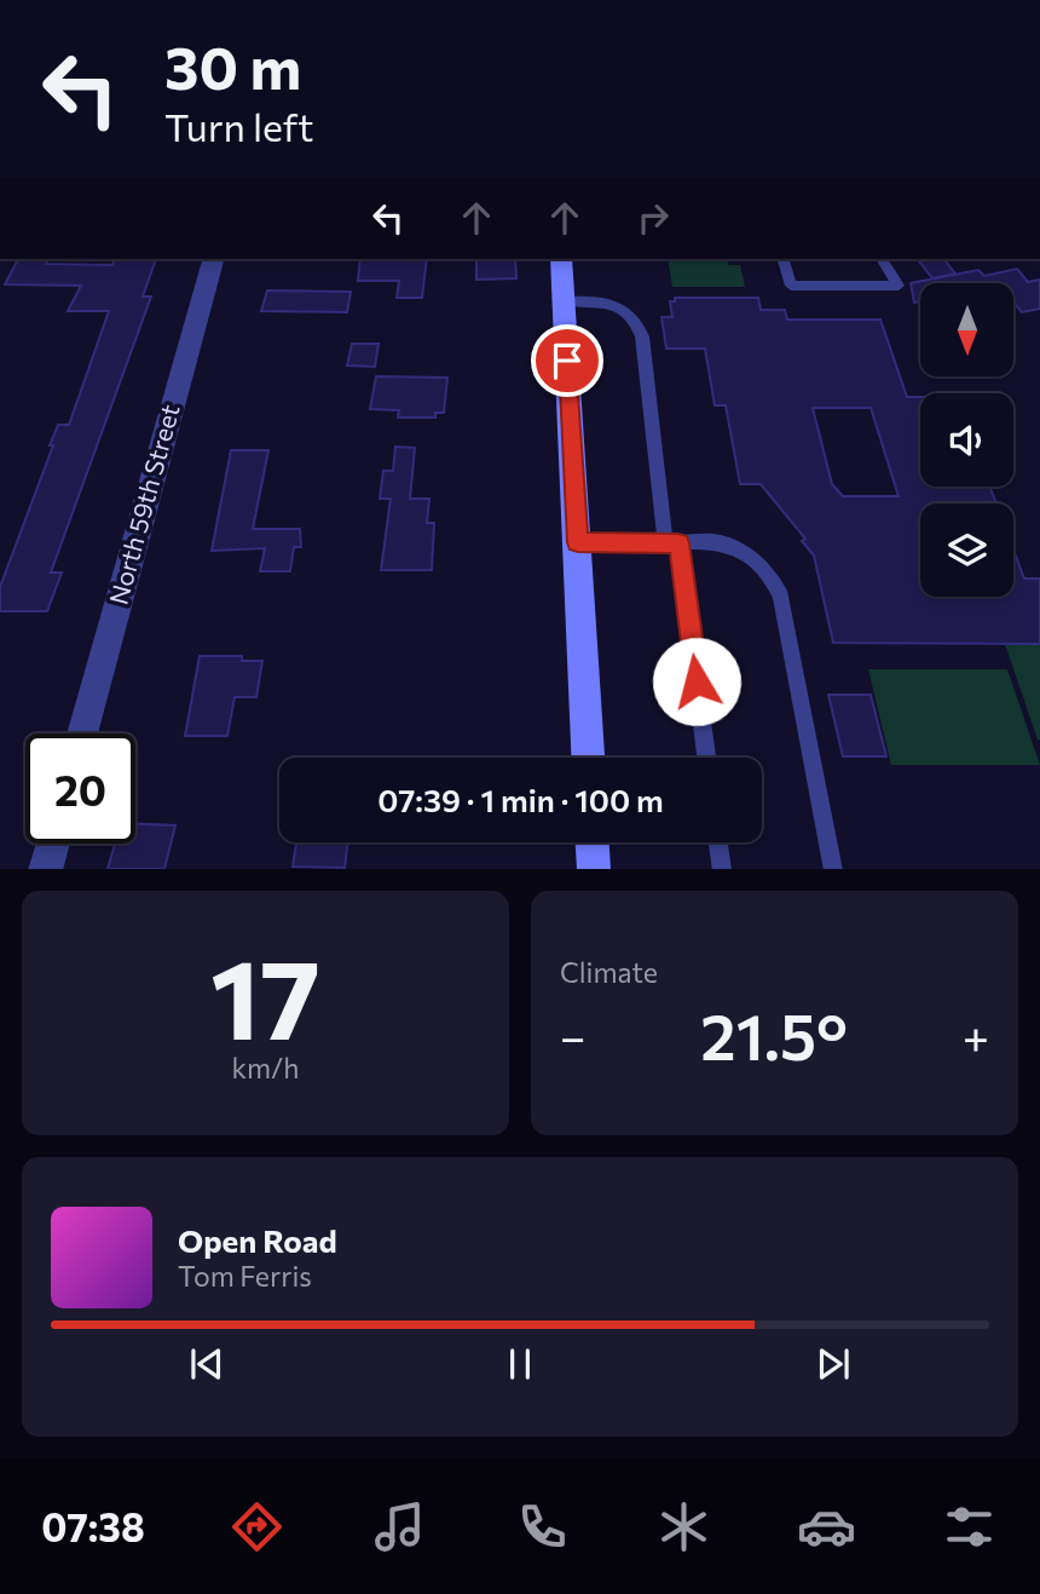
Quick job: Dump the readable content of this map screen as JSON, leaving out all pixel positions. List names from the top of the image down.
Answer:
{
  "streets": {
    "street": ["North 59th Street"]
  },
  "north": "bottom",
  "page": {
    "turn": ["30 m", "Turn left"],
    "limit": "20",
    "trip": "07:39 · 1 min · 100 m",
    "tile": [
      ["17", "km/h"],
      "Climate"
    ],
    "heat": ["−", "21.5°", "+"],
    "song": ["Open Road", "Tom Ferris"],
    "tabs": "07:38"
  }
}
